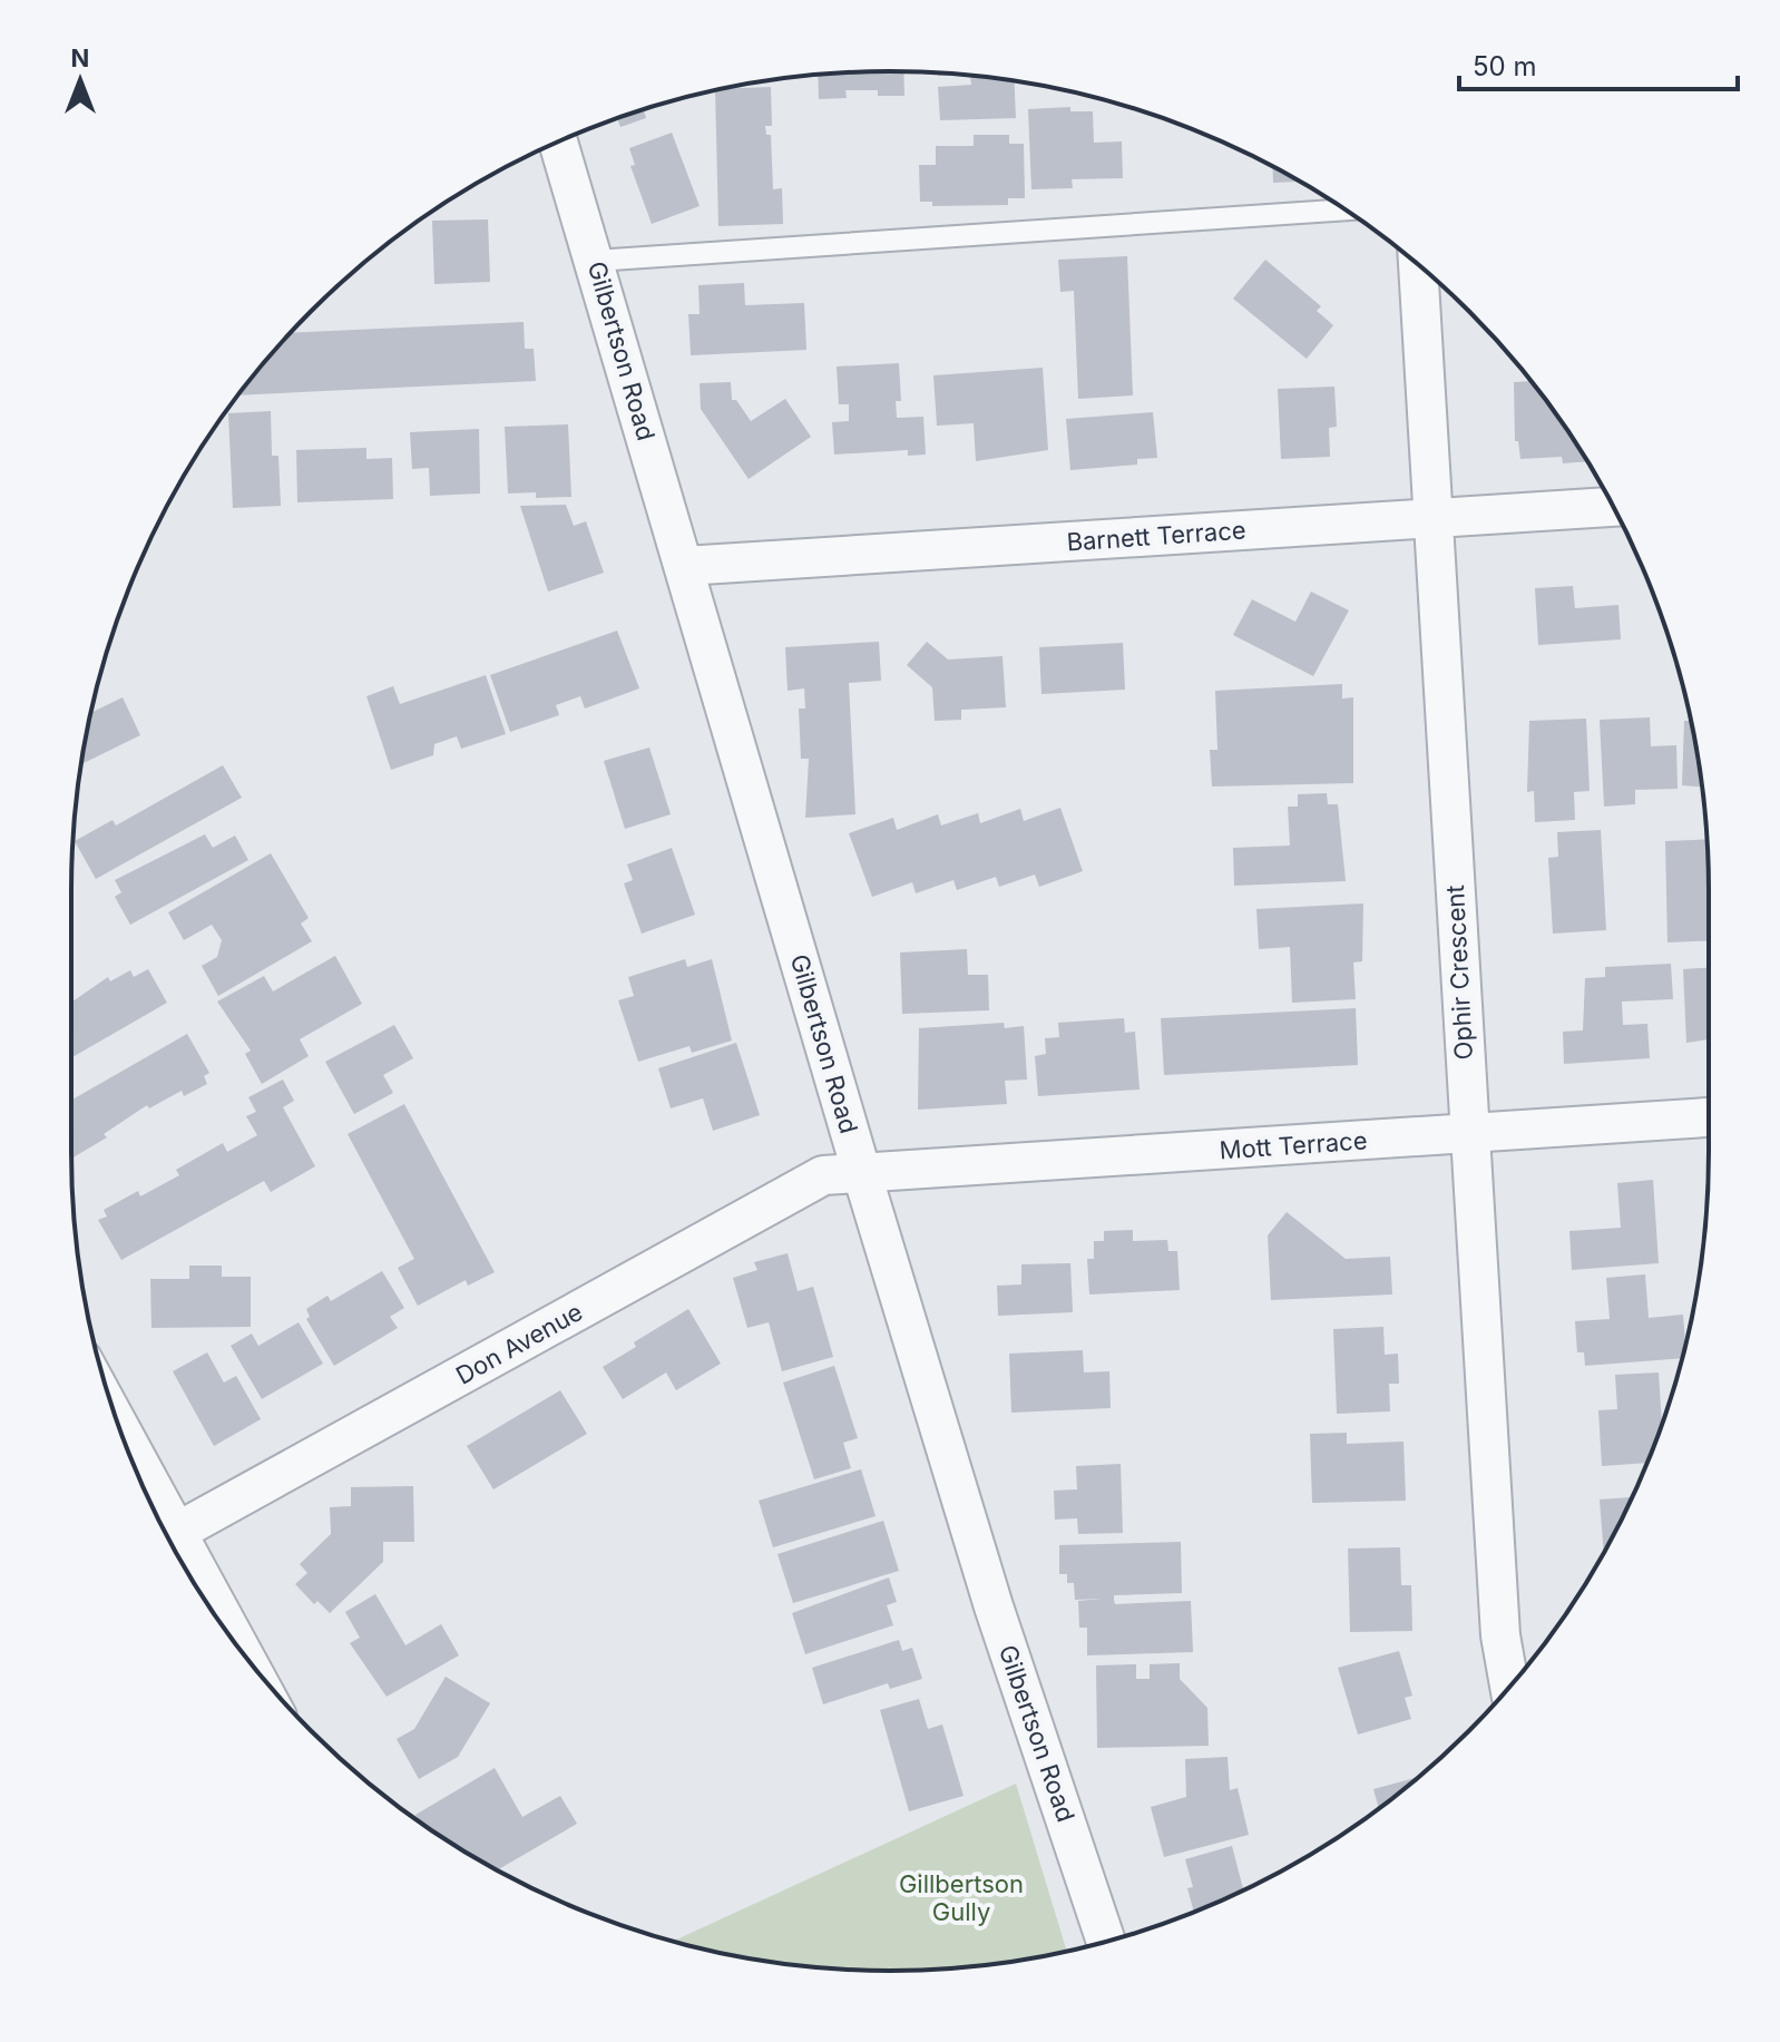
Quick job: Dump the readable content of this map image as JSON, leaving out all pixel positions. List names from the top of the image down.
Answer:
{
  "streets": {
    "street": [
      "Gilbertson Road",
      "Barnett Terrace",
      "Ophir Crescent",
      "Mott Terrace",
      "Don Avenue"
    ]
  },
  "crossings": [
    ["Gilbertson Road", "Barnett Terrace"],
    ["Gilbertson Road", "Mott Terrace"],
    ["Gilbertson Road", "Don Avenue"],
    ["Barnett Terrace", "Ophir Crescent"],
    ["Ophir Crescent", "Mott Terrace"],
    ["Mott Terrace", "Don Avenue"]
  ],
  "parks": ["Gillbertson Gully"],
  "scale_bar": "50 m",
  "north": "top"
}
